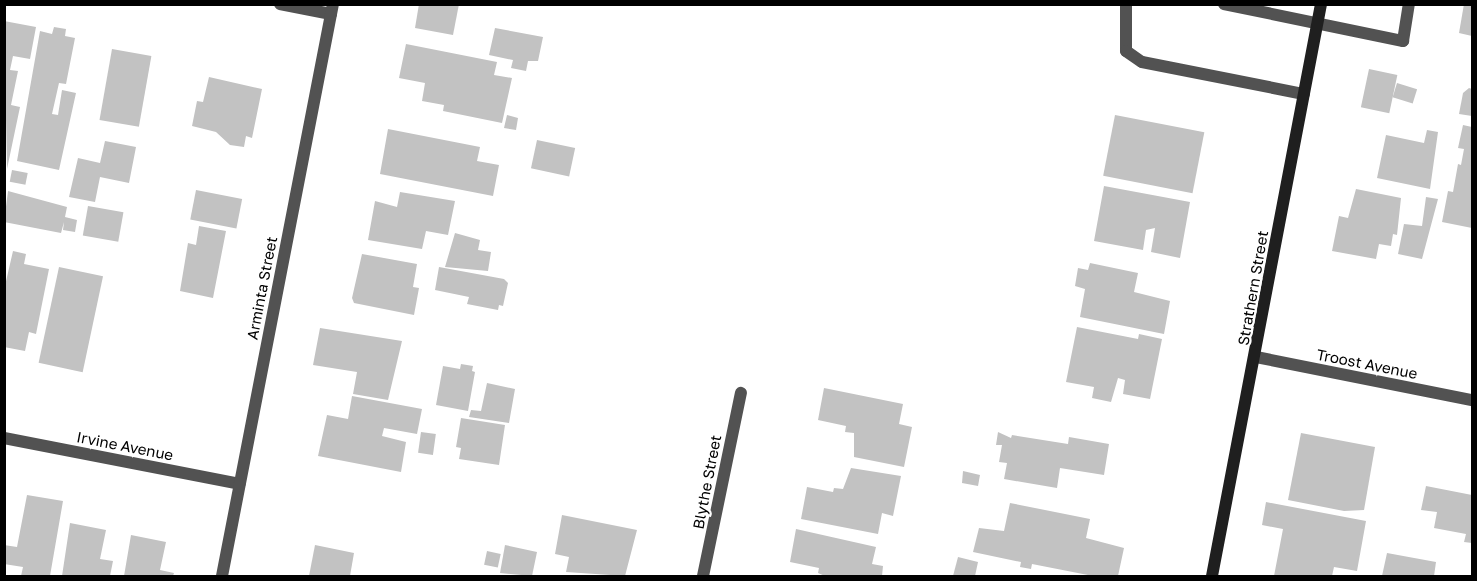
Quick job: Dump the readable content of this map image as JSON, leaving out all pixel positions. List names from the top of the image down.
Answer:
{
  "streets": {
    "main road": ["Strathern Street"],
    "street": [
      "Arminta Street",
      "Troost Avenue",
      "Irvine Avenue",
      "Blythe Street"
    ]
  },
  "crossings": [
    ["Arminta Street", "Irvine Avenue"],
    ["Strathern Street", "Troost Avenue"]
  ]
}
